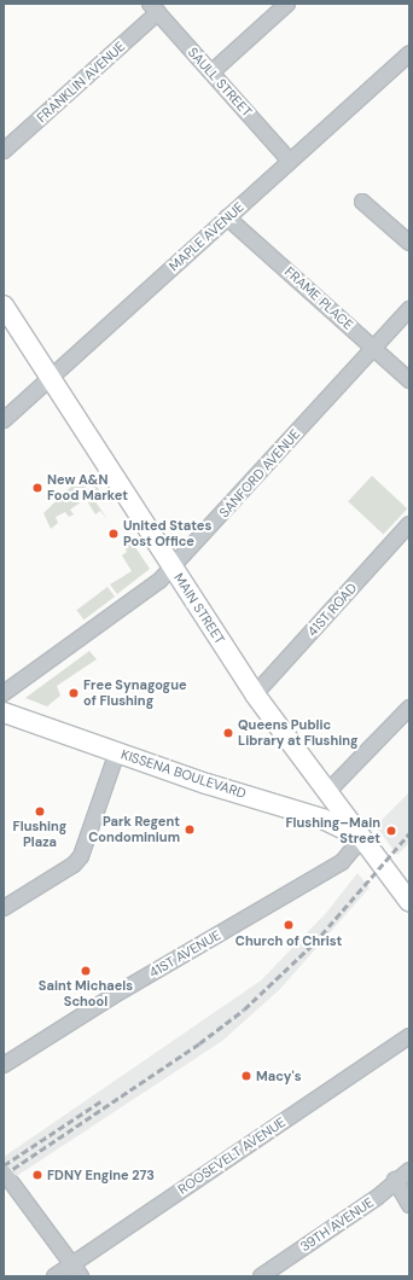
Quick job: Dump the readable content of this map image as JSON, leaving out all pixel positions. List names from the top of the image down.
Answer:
{
  "streets": {
    "main road": ["MAIN STREET", "KISSENA BOULEVARD"],
    "street": [
      "FRANKLIN AVENUE",
      "SAULL STREET",
      "MAPLE AVENUE",
      "FRAME PLACE",
      "SANFORD AVENUE",
      "41ST ROAD",
      "41ST AVENUE",
      "ROOSEVELT AVENUE",
      "39TH AVENUE"
    ]
  },
  "crossings": [
    ["FRANKLIN AVENUE", "SAULL STREET"],
    ["SAULL STREET", "MAPLE AVENUE"],
    ["MAPLE AVENUE", "FRAME PLACE"],
    ["MAPLE AVENUE", "MAIN STREET"],
    ["FRAME PLACE", "SANFORD AVENUE"],
    ["SANFORD AVENUE", "MAIN STREET"],
    ["MAIN STREET", "41ST ROAD"],
    ["MAIN STREET", "KISSENA BOULEVARD"],
    ["MAIN STREET", "41ST AVENUE"],
    ["KISSENA BOULEVARD", "41ST AVENUE"]
  ],
  "places": [
    "New A&N Food Market",
    "United States Post Office",
    "Free Synagogue of Flushing",
    "Queens Public Library at Flushing",
    "Flushing Plaza",
    "Park Regent Condominium",
    "Flushing–Main Street",
    "Church of Christ",
    "Saint Michaels School",
    "Macy's",
    "FDNY Engine 273"
  ]
}
